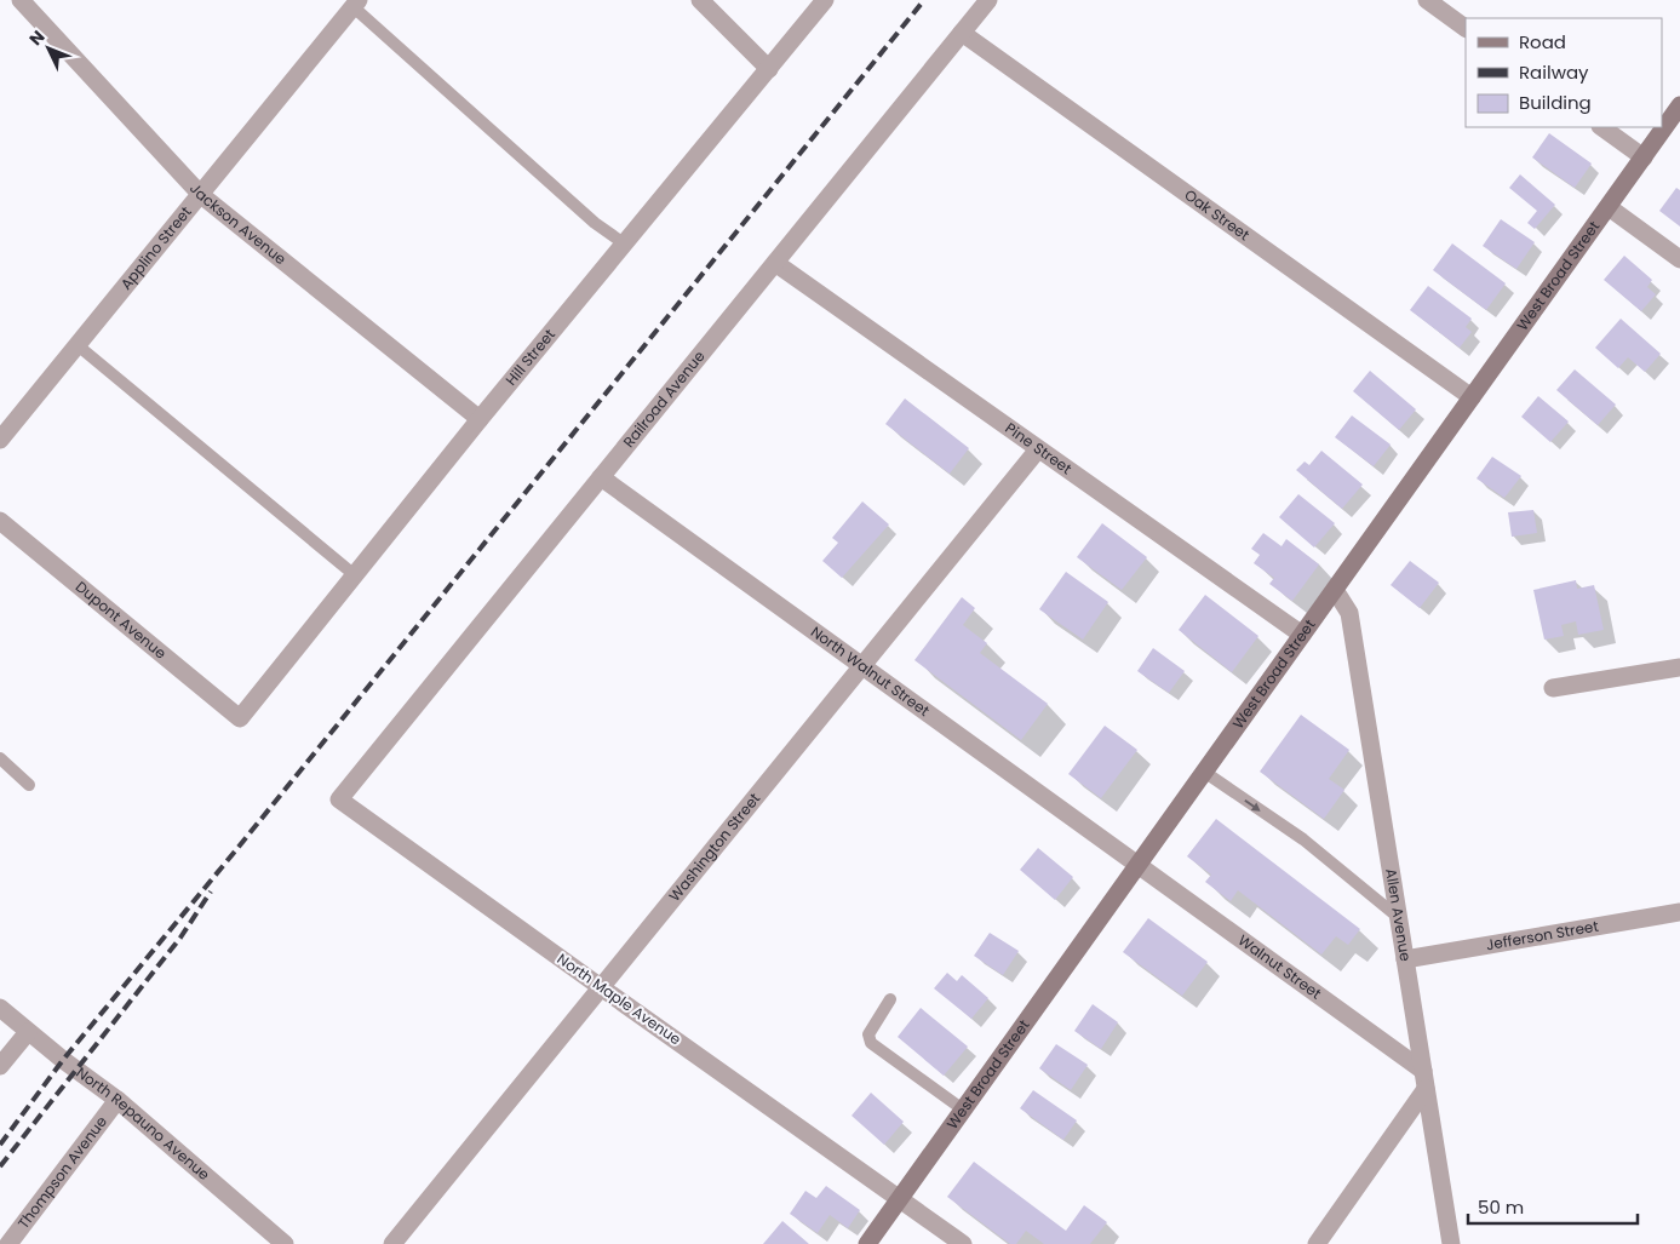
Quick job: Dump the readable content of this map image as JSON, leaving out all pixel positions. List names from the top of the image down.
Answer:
{
  "streets": {
    "main road": ["West Broad Street"],
    "street": [
      "Oak Street",
      "Jackson Avenue",
      "Applino Street",
      "Hill Street",
      "Railroad Avenue",
      "Pine Street",
      "Dupont Avenue",
      "North Walnut Street",
      "Washington Street",
      "Allen Avenue",
      "Jefferson Street",
      "Walnut Street",
      "North Maple Avenue",
      "North Repauno Avenue",
      "Thompson Avenue"
    ]
  },
  "crossings": [
    ["Oak Street", "West Broad Street"],
    ["Oak Street", "Railroad Avenue"],
    ["Jackson Avenue", "Applino Street"],
    ["Jackson Avenue", "Hill Street"],
    ["West Broad Street", "Pine Street"],
    ["West Broad Street", "North Walnut Street"],
    ["West Broad Street", "Allen Avenue"],
    ["West Broad Street", "Walnut Street"],
    ["West Broad Street", "North Maple Avenue"],
    ["Hill Street", "Dupont Avenue"],
    ["Railroad Avenue", "Pine Street"],
    ["Railroad Avenue", "North Walnut Street"],
    ["Railroad Avenue", "North Maple Avenue"],
    ["Pine Street", "Washington Street"],
    ["North Walnut Street", "Washington Street"],
    ["North Walnut Street", "Walnut Street"],
    ["Washington Street", "North Maple Avenue"],
    ["Allen Avenue", "Jefferson Street"],
    ["Allen Avenue", "Walnut Street"],
    ["North Repauno Avenue", "Thompson Avenue"]
  ],
  "legend": ["Road", "Railway", "Building"],
  "scale_bar": "50 m",
  "north": "top left"
}
